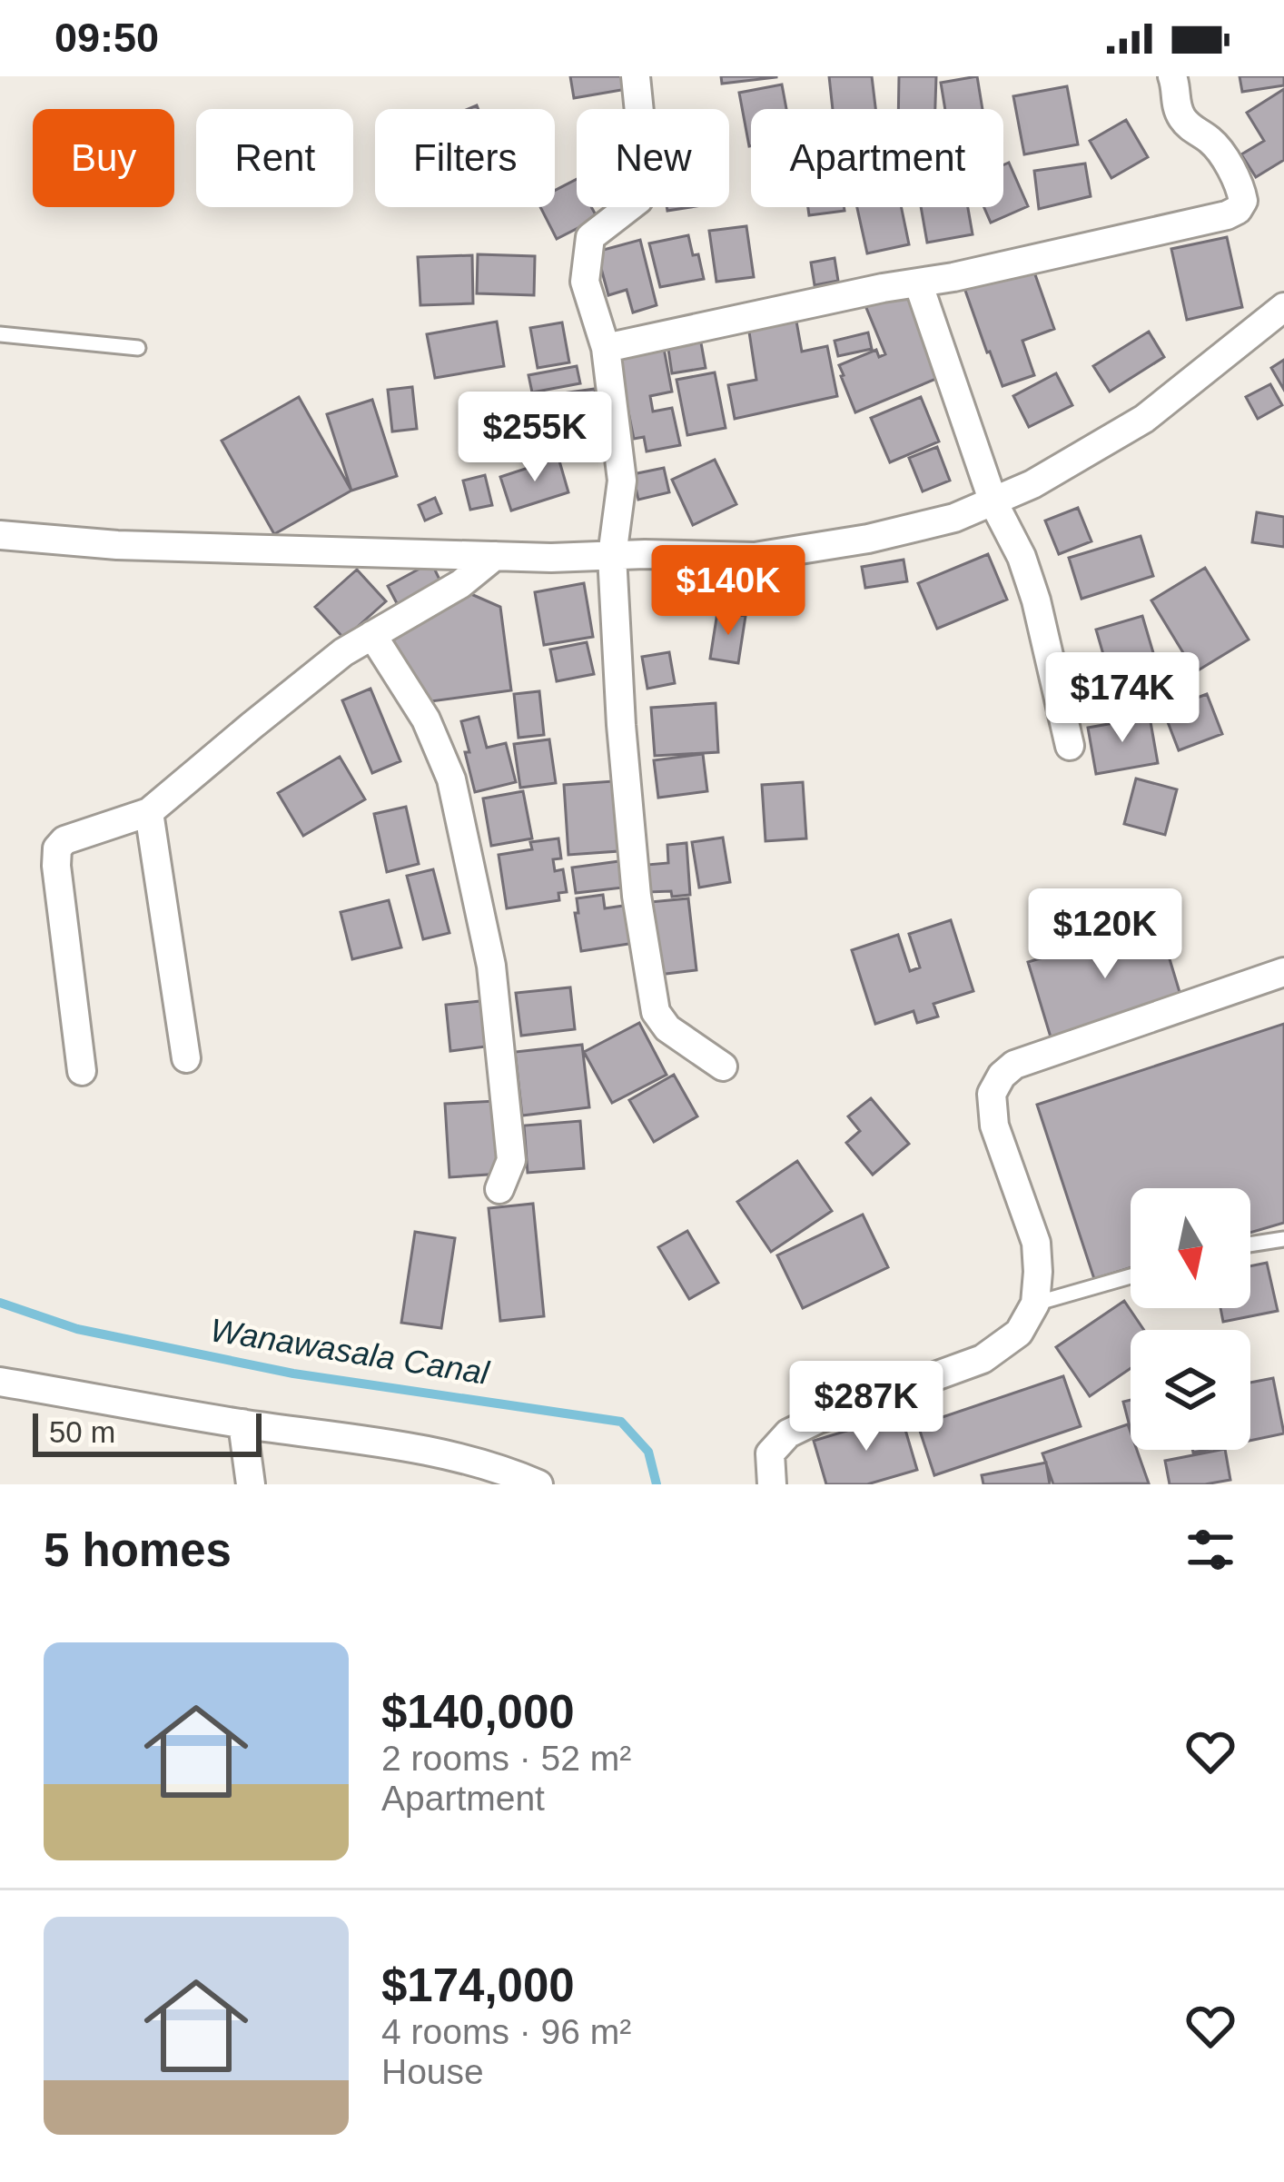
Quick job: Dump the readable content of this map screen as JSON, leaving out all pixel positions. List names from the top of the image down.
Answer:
{
  "water": ["Wanawasala Canal"],
  "scale_bar": "50 m",
  "north": "bottom",
  "page": {
    "status": "09:50",
    "chip": [
      "Buy",
      "Rent",
      "Filters",
      "New",
      "Apartment"
    ],
    "price": [
      "$255K",
      "$140K",
      "$174K",
      "$120K",
      "$287K"
    ],
    "scale": "50 m",
    "heading": "5 homes",
    "list": [
      {
        "name": "$140,000",
        "note": "2 rooms · 52 m² · Apartment"
      },
      {
        "name": "$174,000",
        "note": "4 rooms · 96 m² · House"
      }
    ]
  }
}
